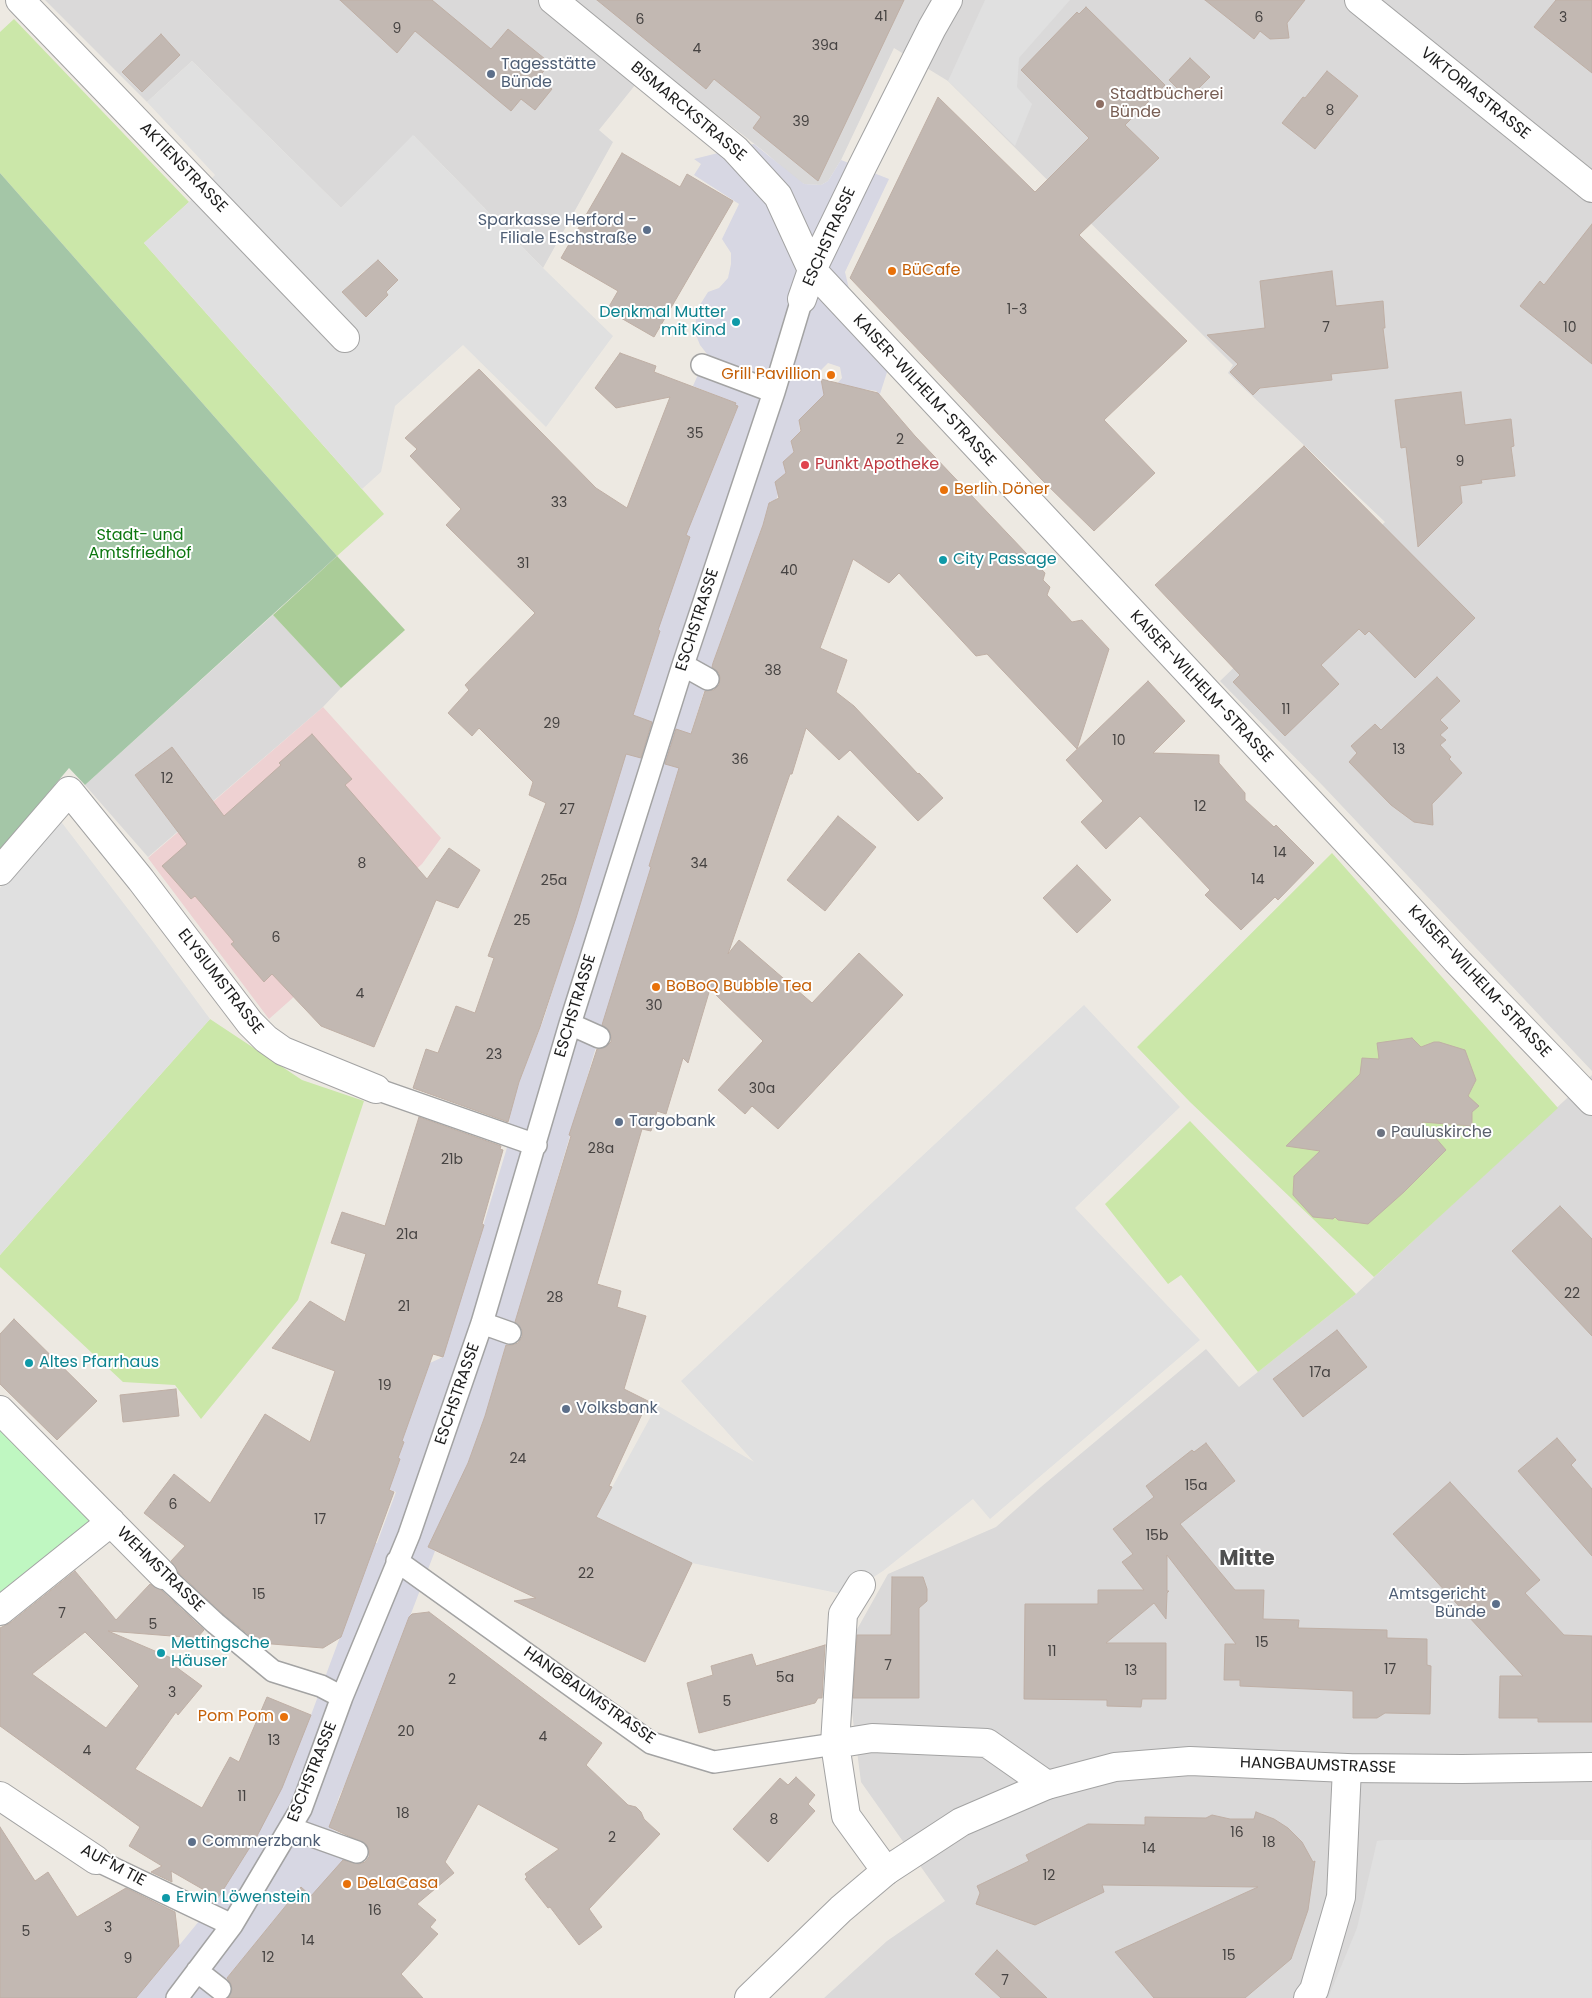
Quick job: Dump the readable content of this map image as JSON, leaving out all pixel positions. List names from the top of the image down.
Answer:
{
  "streets": {
    "street": [
      "VIKTORIASTRASSE",
      "BISMARCKSTRASSE",
      "AKTIENSTRASSE",
      "ESCHSTRASSE",
      "KAISER-WILHELM-STRASSE",
      "ELYSIUMSTRASSE",
      "WEHMSTRASSE",
      "HANGBAUMSTRASSE",
      "AUF'M TIE"
    ]
  },
  "crossings": [
    ["BISMARCKSTRASSE", "ESCHSTRASSE"],
    ["BISMARCKSTRASSE", "KAISER-WILHELM-STRASSE"],
    ["ESCHSTRASSE", "KAISER-WILHELM-STRASSE"],
    ["ESCHSTRASSE", "ELYSIUMSTRASSE"],
    ["ESCHSTRASSE", "WEHMSTRASSE"],
    ["ESCHSTRASSE", "HANGBAUMSTRASSE"],
    ["ESCHSTRASSE", "AUF'M TIE"]
  ],
  "districts": ["Mitte"],
  "parks": ["Stadt- und Amtsfriedhof"],
  "places": [
    "Tagesstätte Bünde",
    "Stadtbücherei Bünde",
    "Sparkasse Herford - Filiale Eschstraße",
    "BüCafe",
    "Denkmal Mutter mit Kind",
    "Grill Pavillion",
    "Punkt Apotheke",
    "Berlin Döner",
    "City Passage",
    "BoBoQ Bubble Tea",
    "Targobank",
    "Pauluskirche",
    "Altes Pfarrhaus",
    "Volksbank",
    "Amtsgericht Bünde",
    "Mettingsche Häuser",
    "Pom Pom",
    "Commerzbank",
    "DeLaCasa",
    "Erwin Löwenstein"
  ],
  "house_numbers": [
    "41",
    "6",
    "3",
    "6",
    "9",
    "39a",
    "4",
    "8",
    "39",
    "1-3",
    "7",
    "10",
    "35",
    "2",
    "9",
    "33",
    "31",
    "40",
    "38",
    "11",
    "29",
    "10",
    "13",
    "36",
    "12",
    "12",
    "27",
    "14",
    "8",
    "34",
    "14",
    "25a",
    "25",
    "6",
    "4",
    "30",
    "23",
    "30a",
    "28a",
    "21b",
    "21a",
    "22",
    "28",
    "21",
    "17a",
    "19",
    "24",
    "15a",
    "6",
    "17",
    "15b",
    "22",
    "15",
    "7",
    "5",
    "15",
    "11",
    "7",
    "17",
    "13",
    "5a",
    "2",
    "3",
    "5",
    "20",
    "4",
    "13",
    "4",
    "11",
    "18",
    "8",
    "16",
    "2",
    "18",
    "14",
    "12",
    "16",
    "3",
    "5",
    "14",
    "15",
    "12",
    "9",
    "7"
  ]
}
